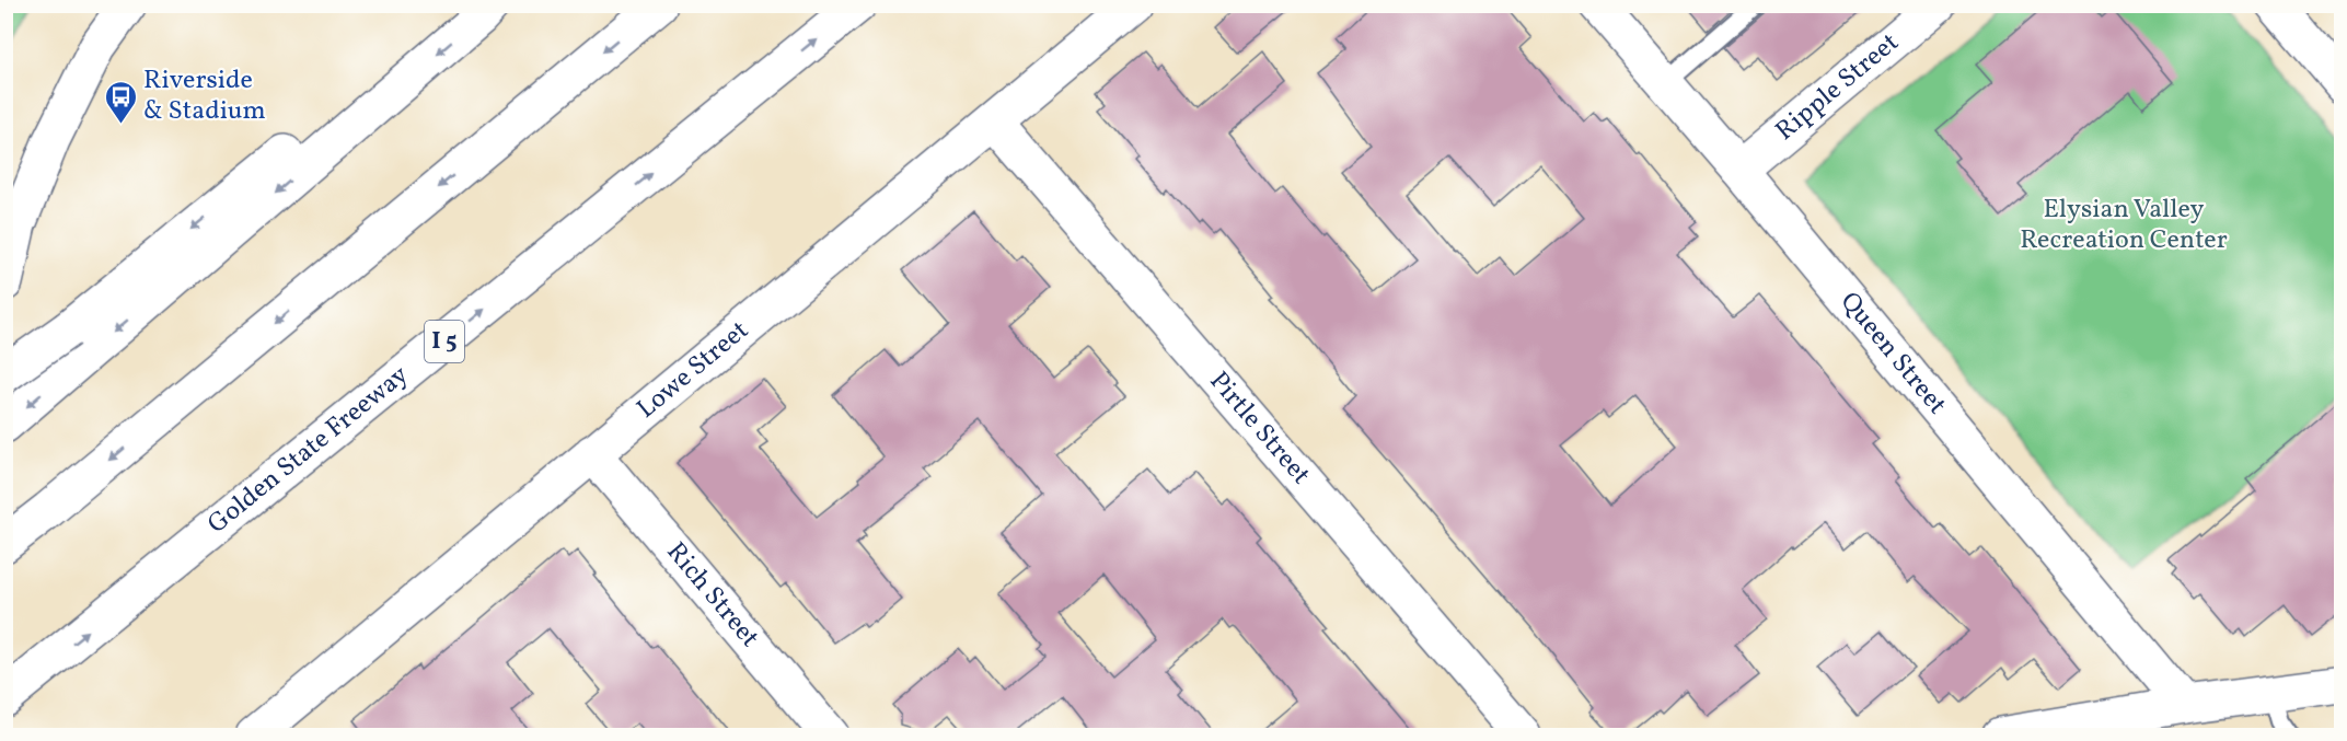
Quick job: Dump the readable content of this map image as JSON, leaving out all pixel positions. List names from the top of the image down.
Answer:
{
  "streets": {
    "main road": [
      "Ripple Street",
      "I 5",
      "Queen Street",
      "Lowe Street",
      "Pirtle Street",
      "Golden State Freeway",
      "Rich Street"
    ]
  },
  "crossings": [
    ["Ripple Street", "Queen Street"],
    ["Lowe Street", "Pirtle Street"],
    ["Lowe Street", "Rich Street"]
  ],
  "parks": ["Elysian Valley Recreation Center"],
  "places": {
    "bus stop": ["Riverside & Stadium"]
  }
}
